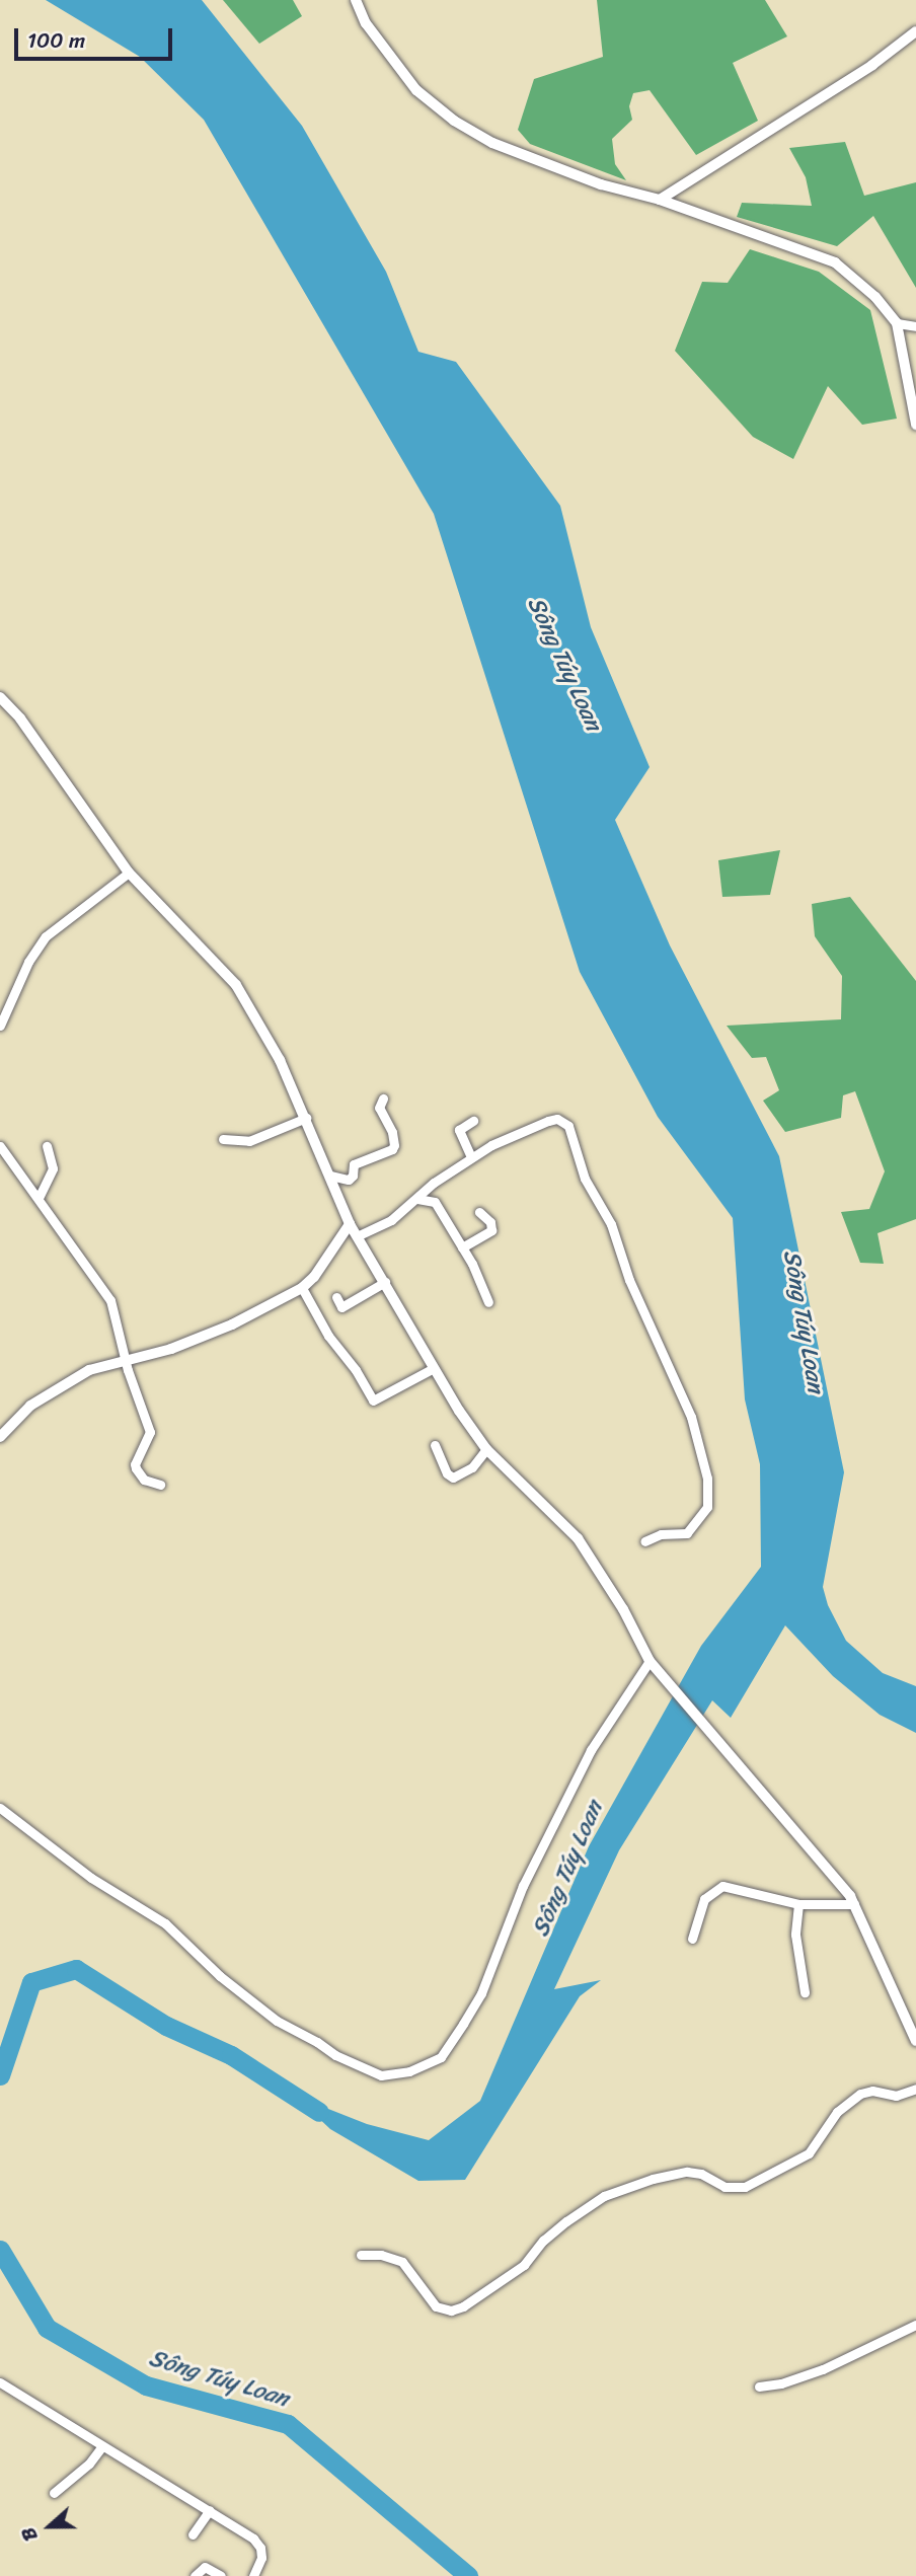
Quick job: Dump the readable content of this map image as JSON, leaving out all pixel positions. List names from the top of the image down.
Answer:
{
  "water": ["Sông Túy Loan"],
  "scale_bar": "100 m",
  "north": "left"
}
